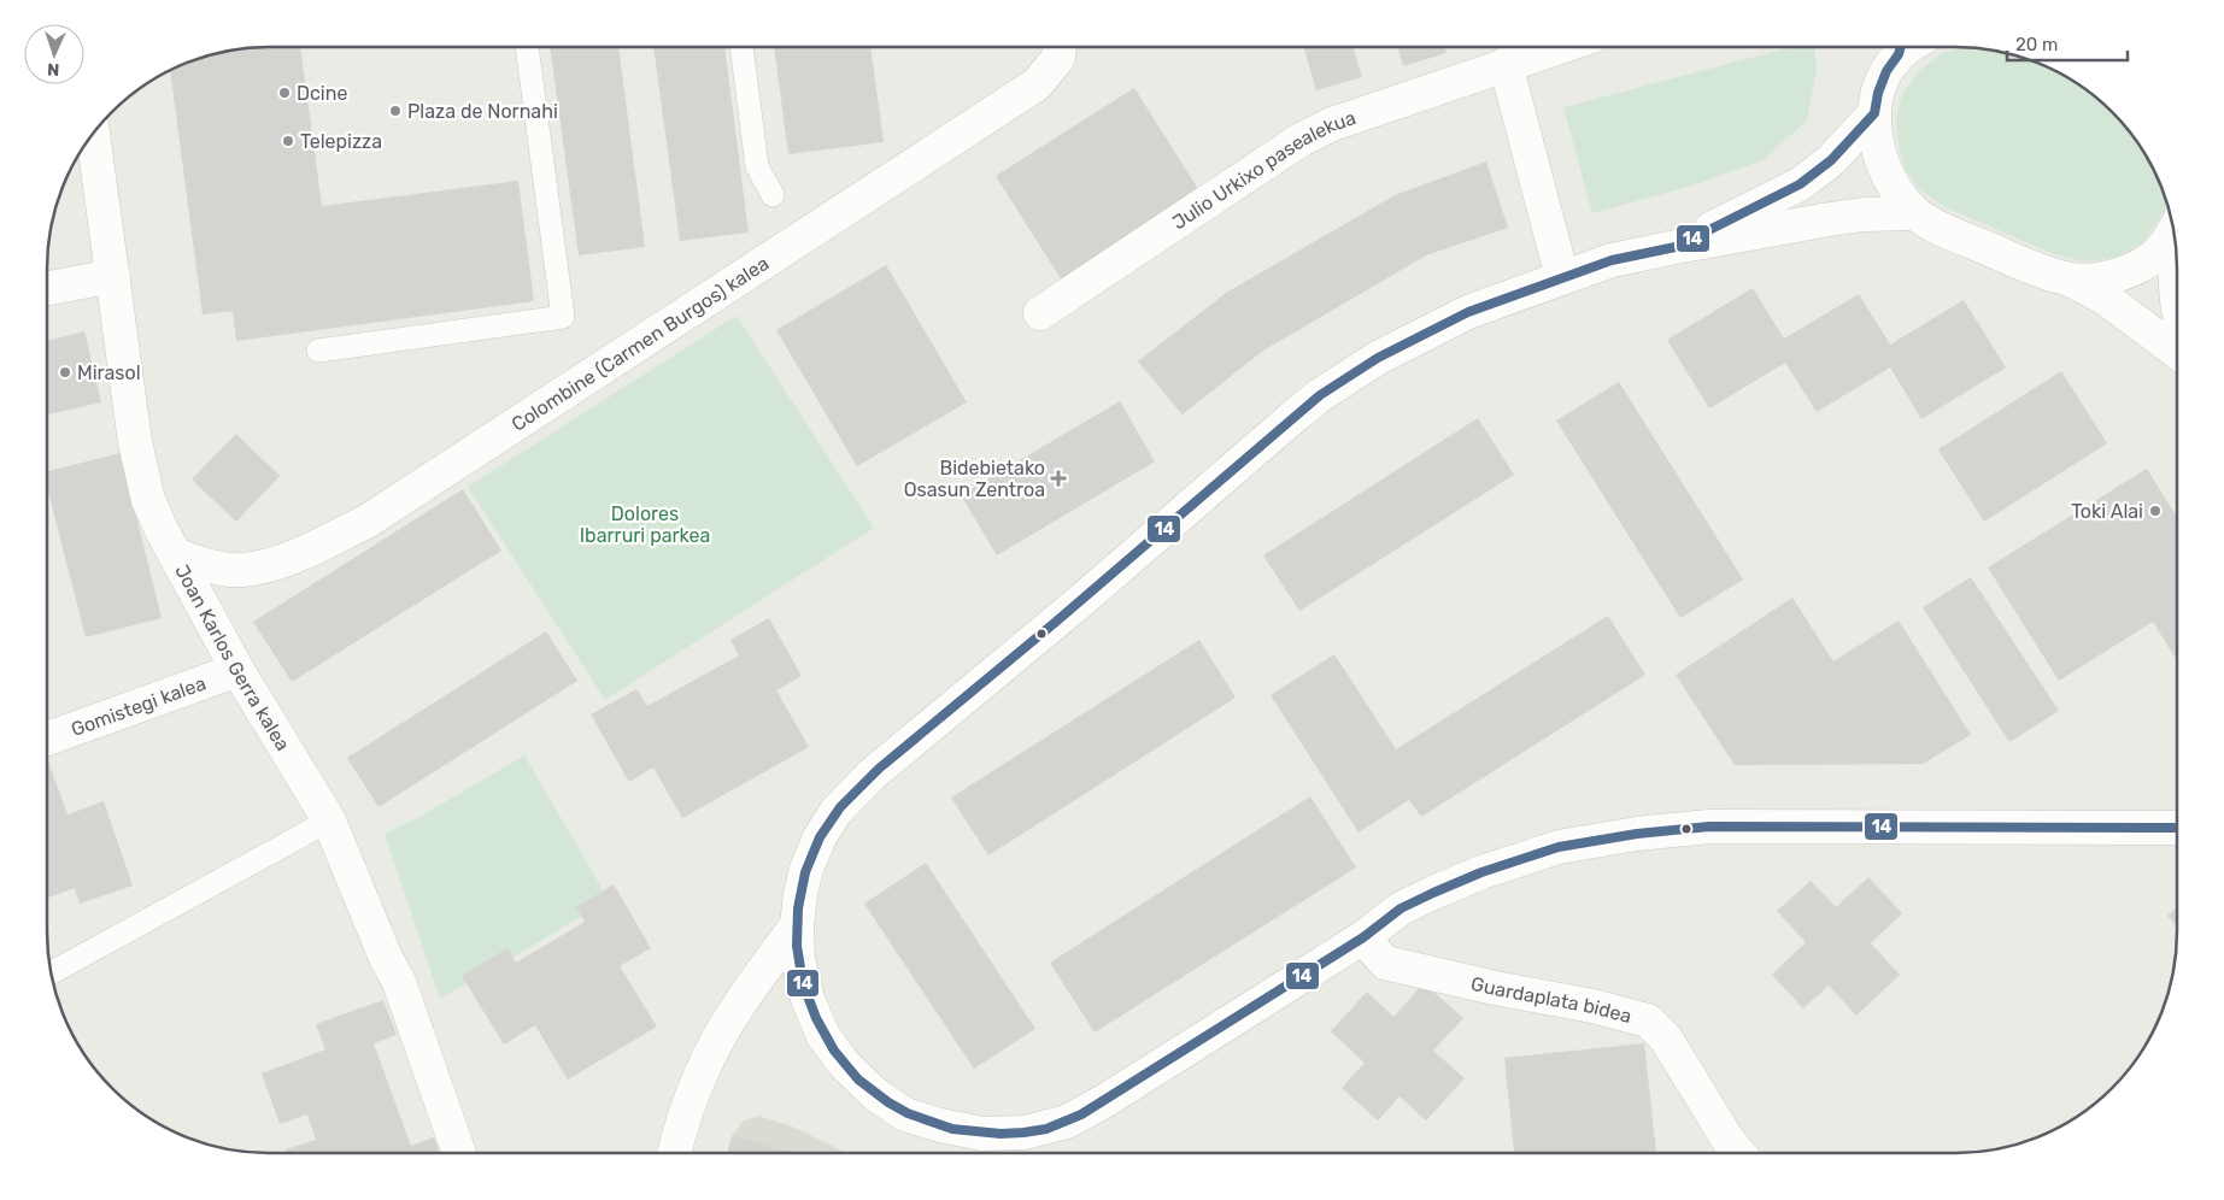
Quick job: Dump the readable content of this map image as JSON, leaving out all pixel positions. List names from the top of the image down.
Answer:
{
  "streets": {
    "street": [
      "Julio Urkixo pasealekua",
      "Colombine (Carmen Burgos) kalea",
      "Joan Karlos Gerra kalea",
      "Gomistegi kalea",
      "Guardaplata bidea"
    ]
  },
  "crossings": [
    ["Colombine (Carmen Burgos) kalea", "Joan Karlos Gerra kalea"],
    ["Joan Karlos Gerra kalea", "Gomistegi kalea"]
  ],
  "parks": ["Dolores Ibarruri parkea"],
  "places": {
    "other": [
      "Dcine",
      "Plaza de Nornahi",
      "Telepizza",
      "Mirasol",
      "Toki Alai"
    ],
    "health": ["Bidebietako Osasun Zentroa"]
  },
  "lines": ["transit line 14"],
  "scale_bar": "20 m",
  "north": "bottom"
}
